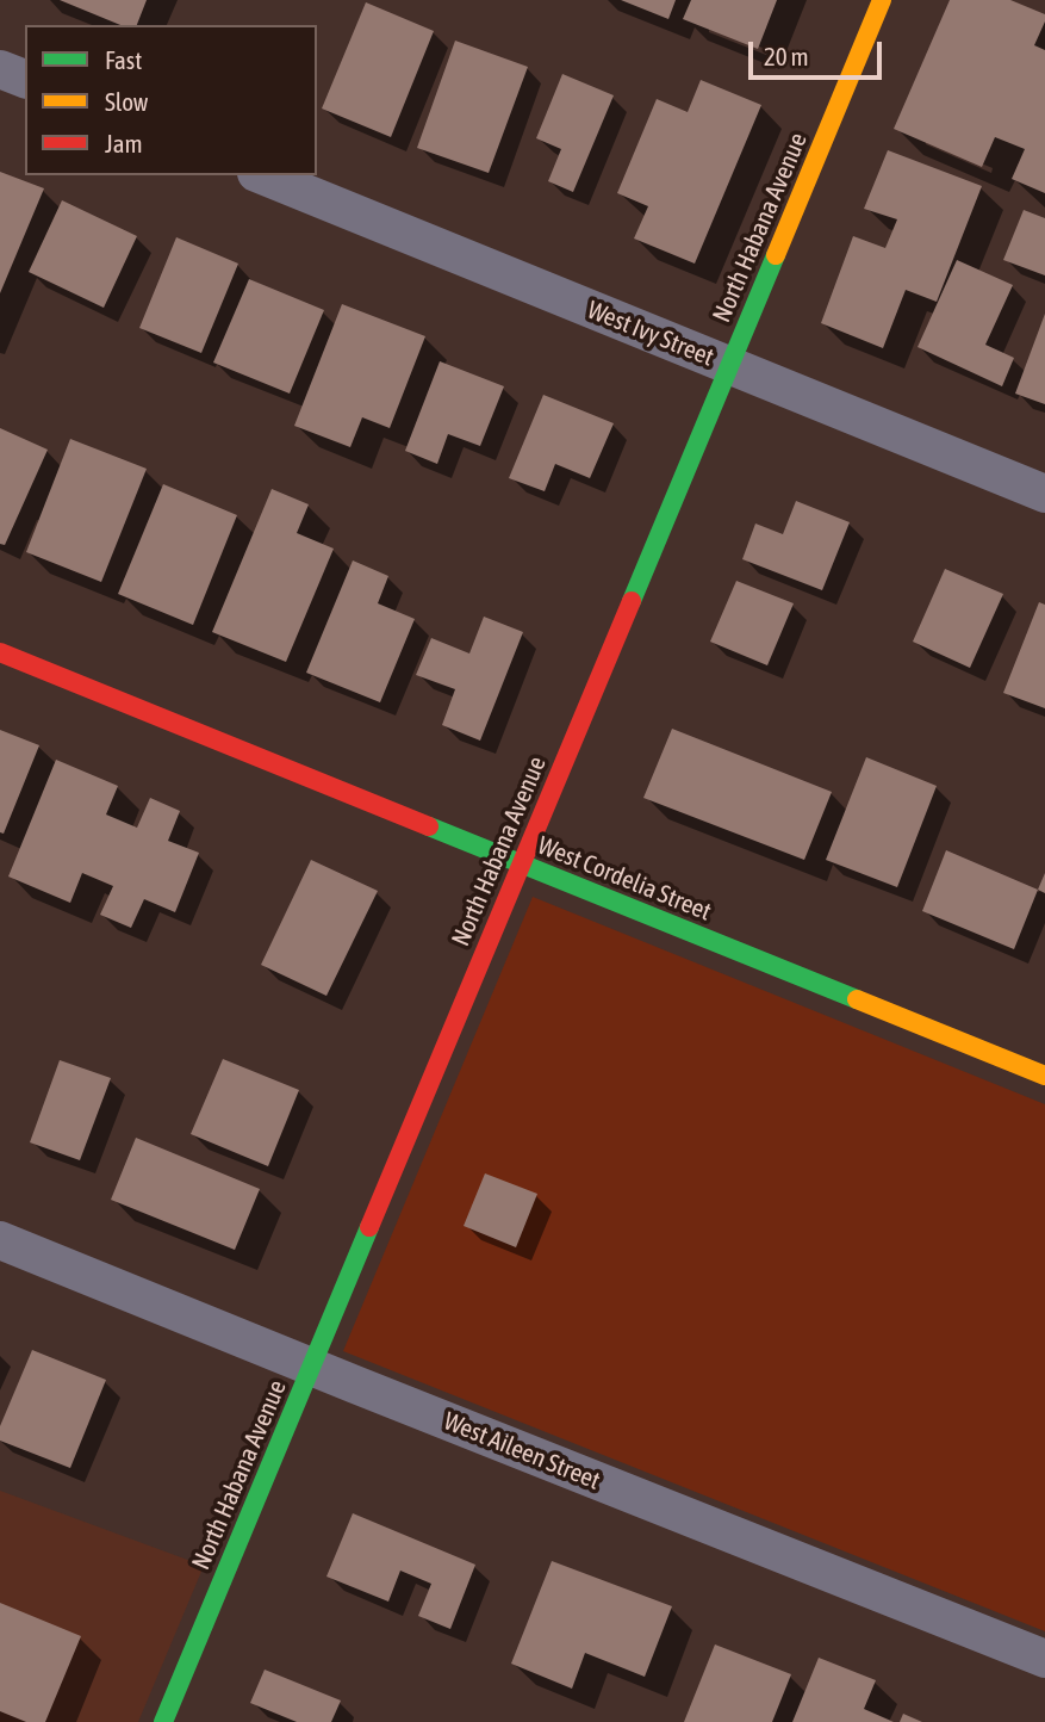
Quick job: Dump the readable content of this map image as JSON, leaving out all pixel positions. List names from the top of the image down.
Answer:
{
  "streets": {
    "street": [
      "North Habana Avenue",
      "West Ivy Street",
      "West Cordelia Street",
      "West Aileen Street"
    ]
  },
  "crossings": [
    ["North Habana Avenue", "West Ivy Street"],
    ["North Habana Avenue", "West Cordelia Street"],
    ["North Habana Avenue", "West Aileen Street"]
  ],
  "legend": ["Fast", "Slow", "Jam"],
  "scale_bar": "20 m"
}
